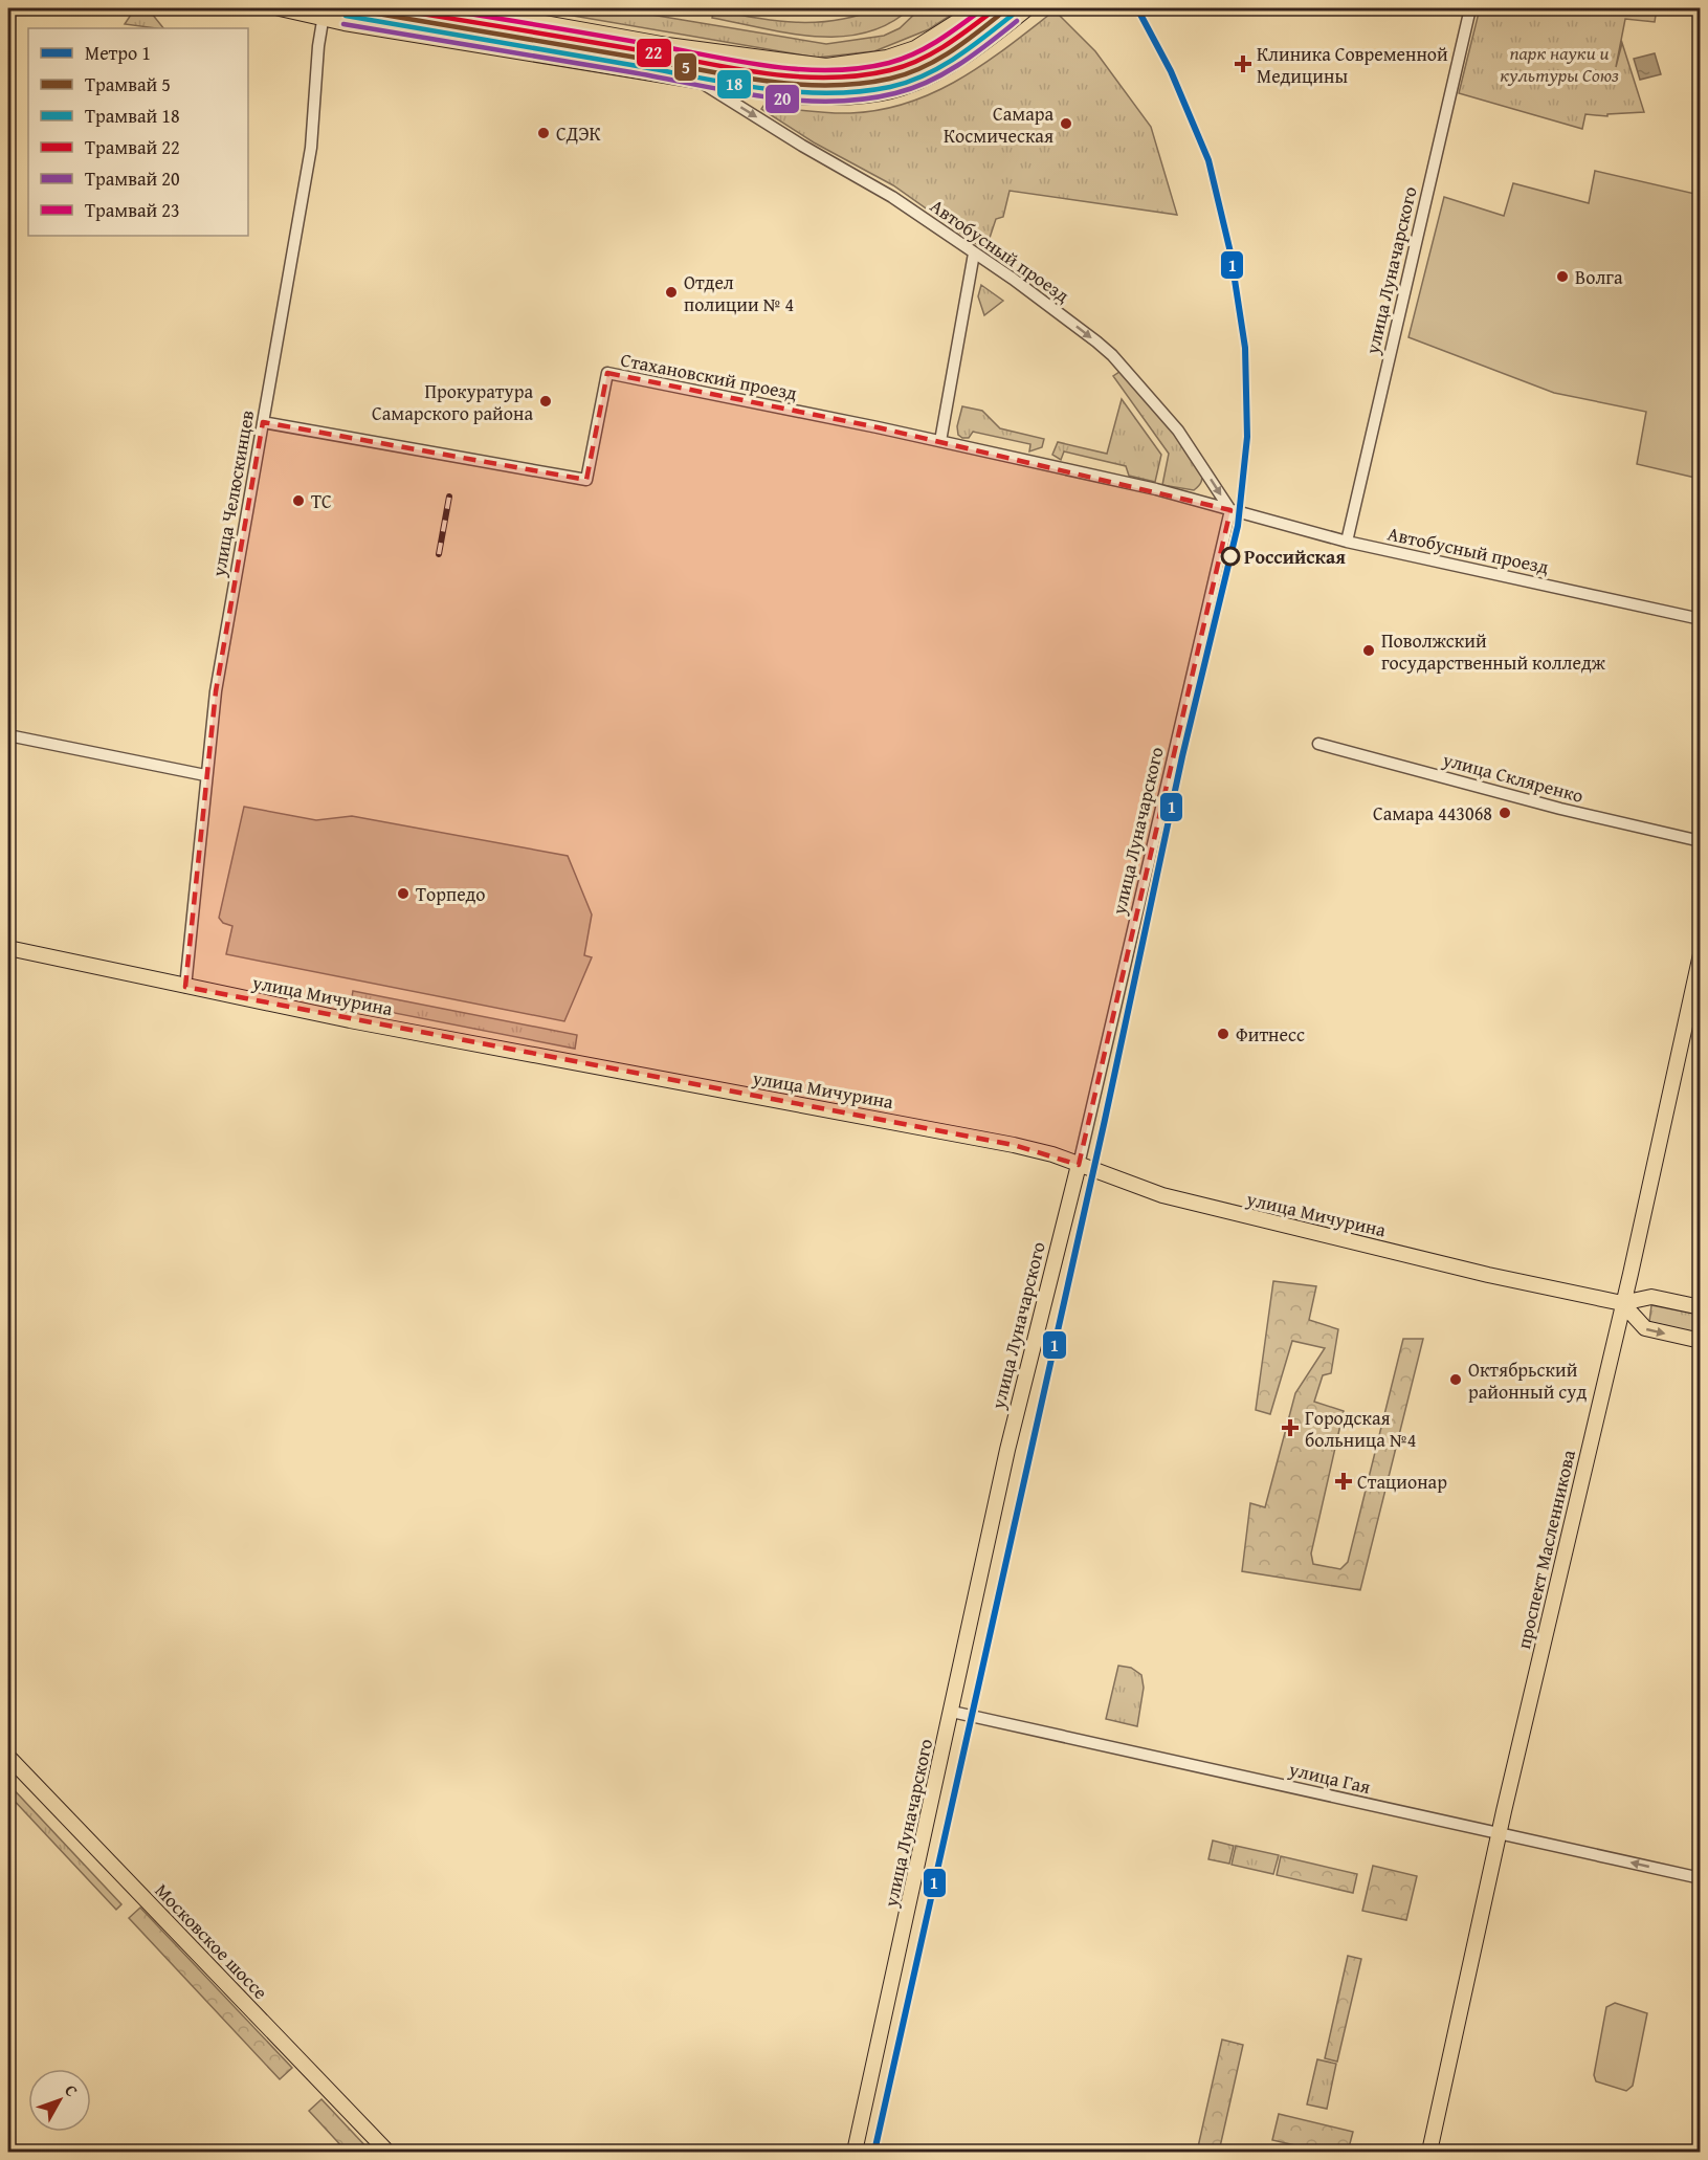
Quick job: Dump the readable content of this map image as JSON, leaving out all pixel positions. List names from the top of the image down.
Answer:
{
  "streets": {
    "main road": [
      "улица Луначарского",
      "улица Мичурина",
      "проспект Масленникова",
      "Московское шоссе"
    ],
    "street": [
      "Автобусный проезд",
      "Стахановский проезд",
      "улица Челюскинцев",
      "улица Скляренко",
      "улица Гая"
    ]
  },
  "crossings": [
    ["Автобусный проезд", "улица Луначарского"],
    ["Автобусный проезд", "Стахановский проезд"],
    ["улица Луначарского", "улица Мичурина"],
    ["улица Луначарского", "улица Гая"],
    ["Стахановский проезд", "улица Челюскинцев"],
    ["улица Челюскинцев", "улица Мичурина"],
    ["улица Мичурина", "проспект Масленникова"],
    ["проспект Масленникова", "улица Гая"]
  ],
  "one_way": ["Автобусный проезд"],
  "parks": ["парк науки и культуры Союз"],
  "places": {
    "health": ["Клиника Современной Медицины", "Городская больница №4", "Стационар"],
    "other": [
      "Самара Космическая",
      "СДЭК",
      "Волга",
      "Отдел полиции № 4",
      "Прокуратура Самарского района",
      "ТС",
      "Российская",
      "Поволжский государственный колледж",
      "Самара 443068",
      "Торпедо",
      "Фитнесс",
      "Октябрьский районный суд"
    ]
  },
  "lines": [
    "metro line 1",
    "tram line 5",
    "tram line 22",
    "tram line 23",
    "tram line 18",
    "tram line 20"
  ],
  "legend": [
    "Метро 1",
    "Трамвай 5",
    "Трамвай 18",
    "Трамвай 22",
    "Трамвай 20",
    "Трамвай 23"
  ],
  "north": "top right"
}
